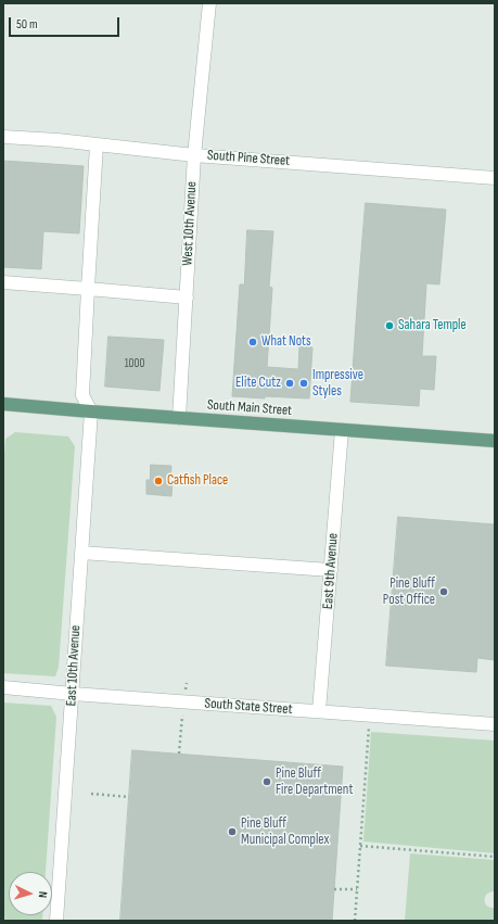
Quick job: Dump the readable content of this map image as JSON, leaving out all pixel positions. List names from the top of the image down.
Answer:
{
  "streets": {
    "main road": ["South Main Street"],
    "street": [
      "South Pine Street",
      "West 10th Avenue",
      "East 9th Avenue",
      "East 10th Avenue",
      "South State Street"
    ]
  },
  "crossings": [
    ["South Pine Street", "West 10th Avenue"],
    ["West 10th Avenue", "South Main Street"],
    ["South Main Street", "East 9th Avenue"],
    ["South Main Street", "East 10th Avenue"],
    ["East 9th Avenue", "South State Street"],
    ["East 10th Avenue", "South State Street"]
  ],
  "places": [
    "Sahara Temple",
    "What Nots",
    "Elite Cutz",
    "Impressive Styles",
    "Catfish Place",
    "Pine Bluff Post Office",
    "Pine Bluff Fire Department",
    "Pine Bluff Municipal Complex"
  ],
  "house_numbers": ["1000"],
  "scale_bar": "50 m",
  "north": "right"
}
